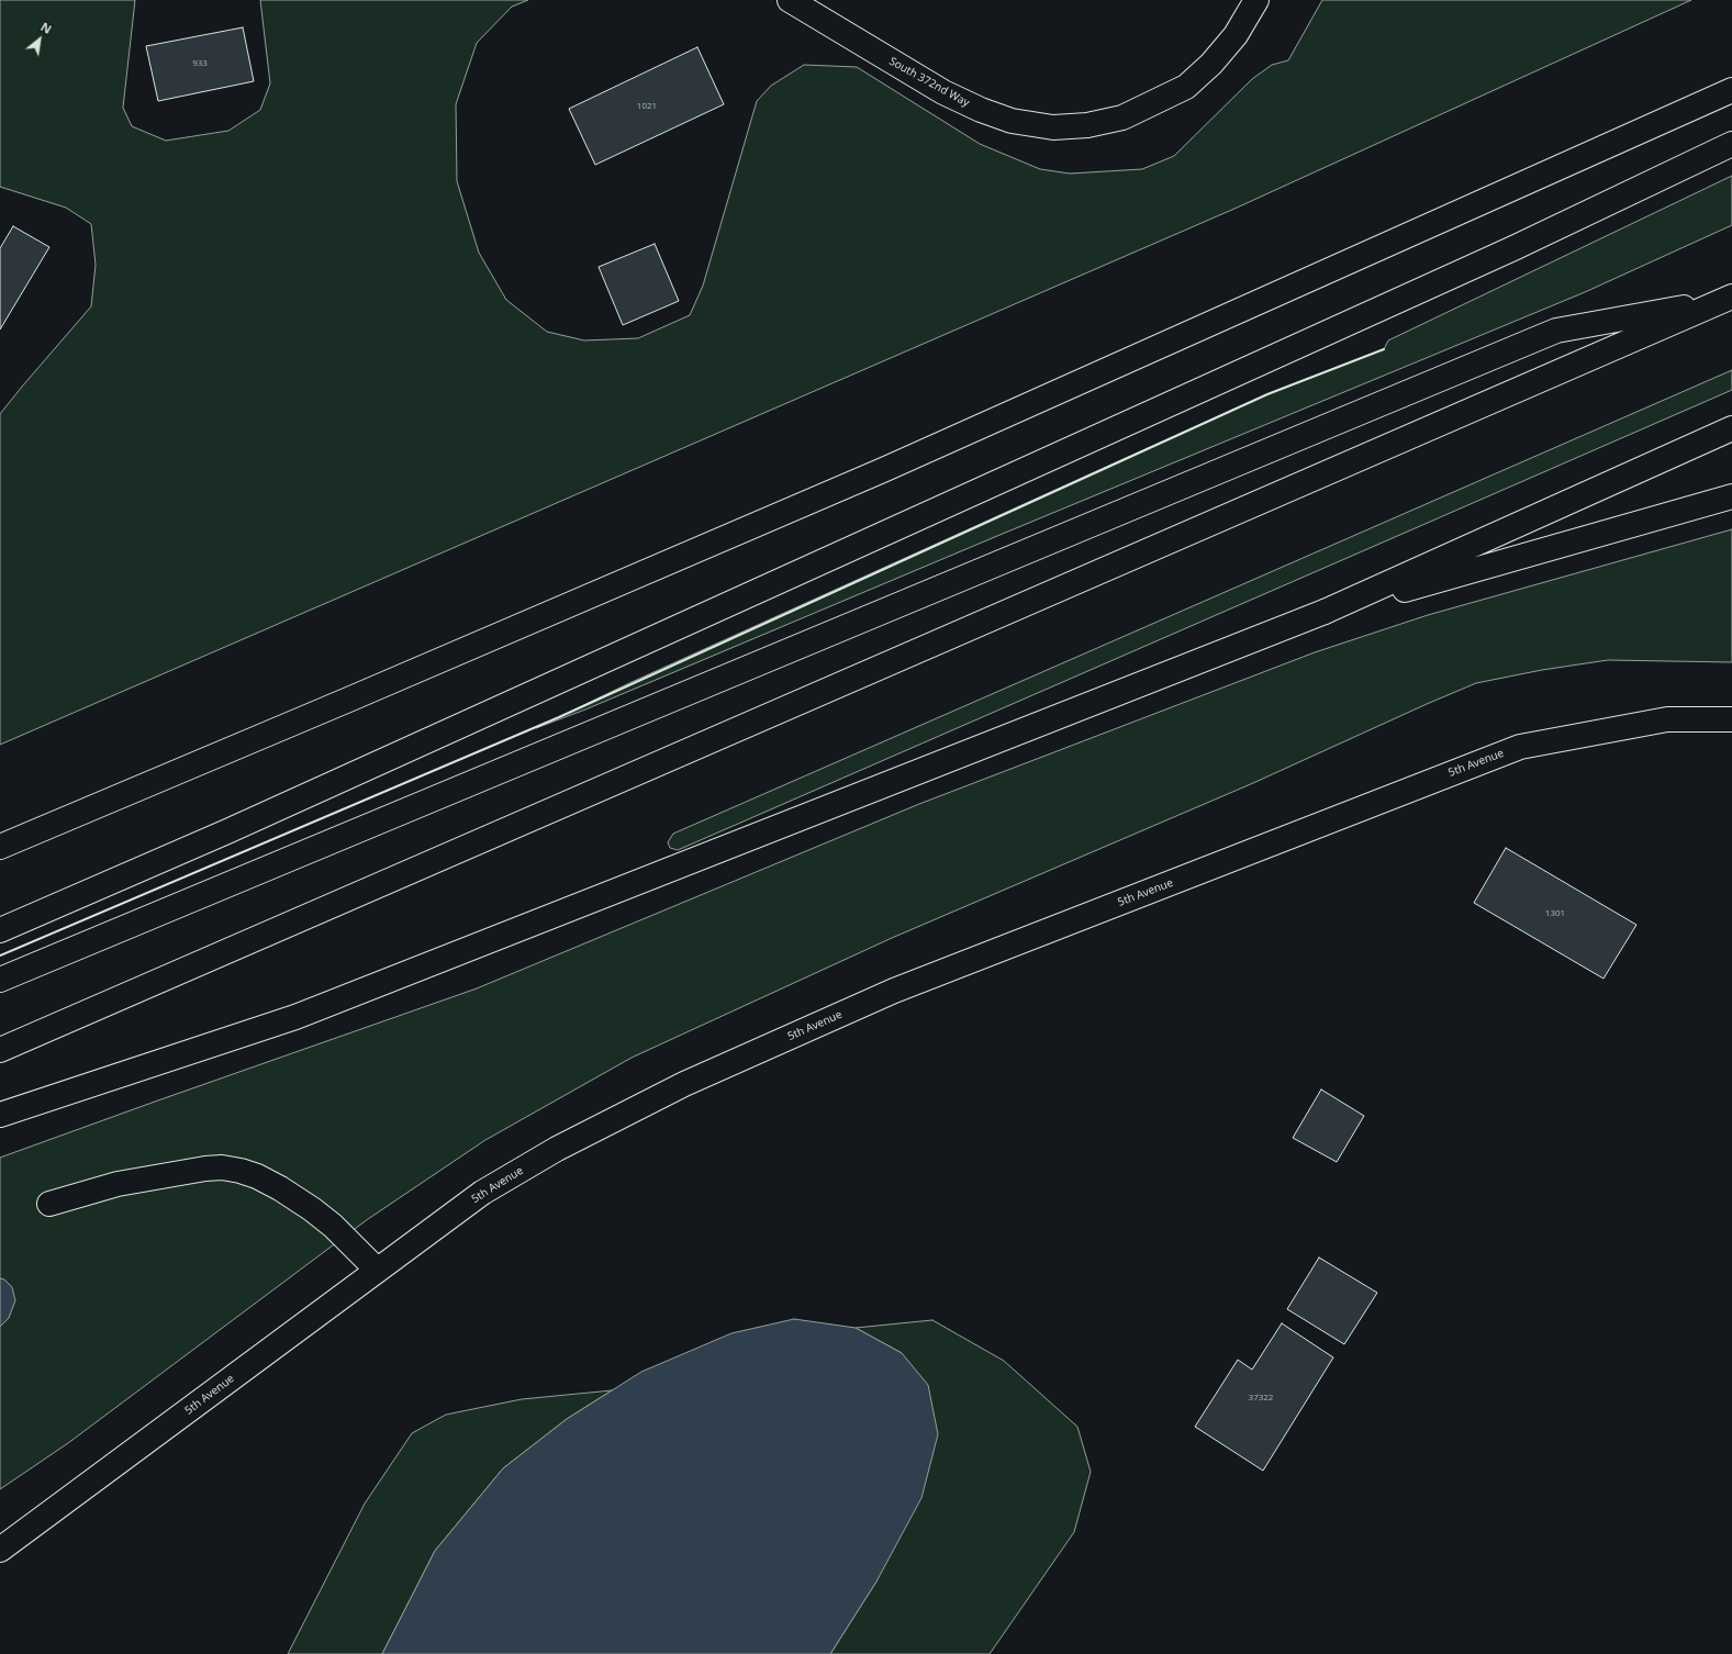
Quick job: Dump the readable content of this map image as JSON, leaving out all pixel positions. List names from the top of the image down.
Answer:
{
  "streets": {
    "main road": ["South 372nd Way", "5th Avenue"]
  },
  "house_numbers": [
    "933",
    "1021",
    "1301",
    "37322"
  ],
  "north": "top right"
}
